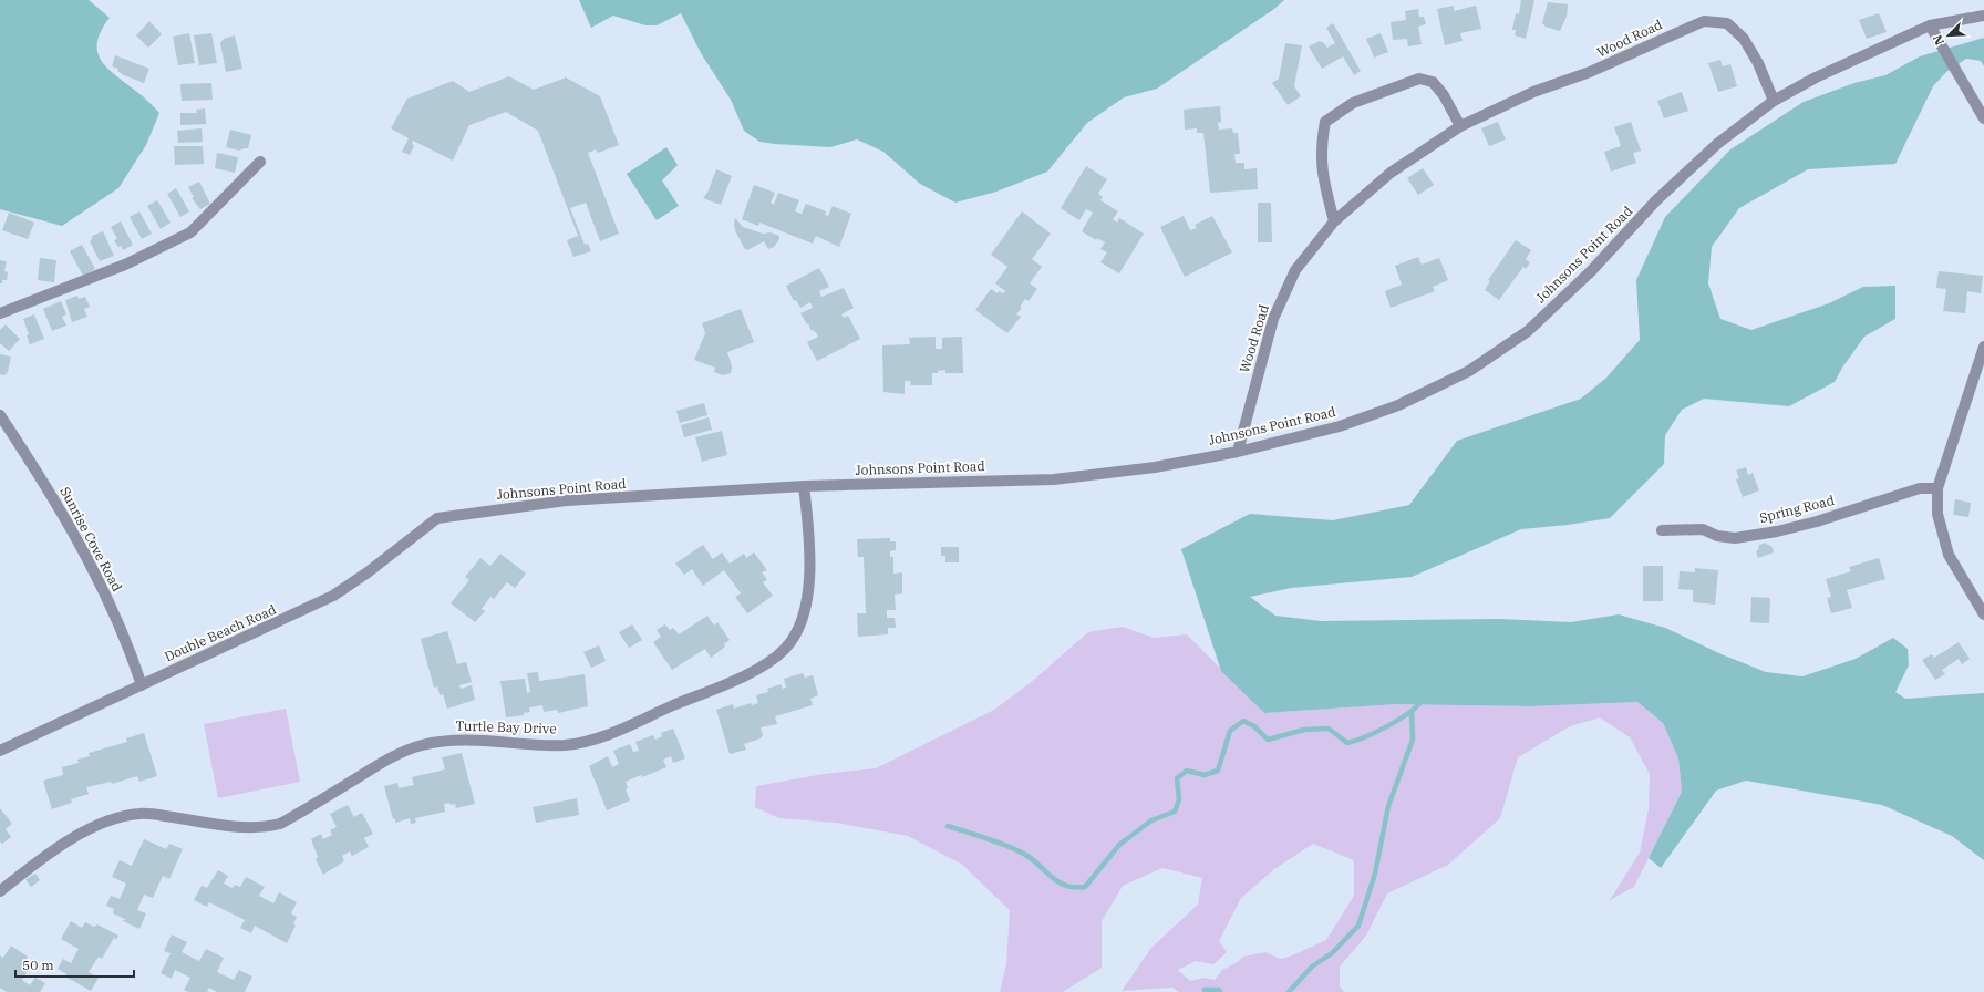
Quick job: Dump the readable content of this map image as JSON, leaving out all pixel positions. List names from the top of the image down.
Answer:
{
  "streets": {
    "street": [
      "Wood Road",
      "Johnsons Point Road",
      "Spring Road",
      "Sunrise Cove Road",
      "Double Beach Road",
      "Turtle Bay Drive"
    ]
  },
  "crossings": [
    ["Wood Road", "Johnsons Point Road"],
    ["Johnsons Point Road", "Double Beach Road"],
    ["Johnsons Point Road", "Turtle Bay Drive"],
    ["Sunrise Cove Road", "Double Beach Road"]
  ],
  "scale_bar": "50 m",
  "north": "bottom left"
}
